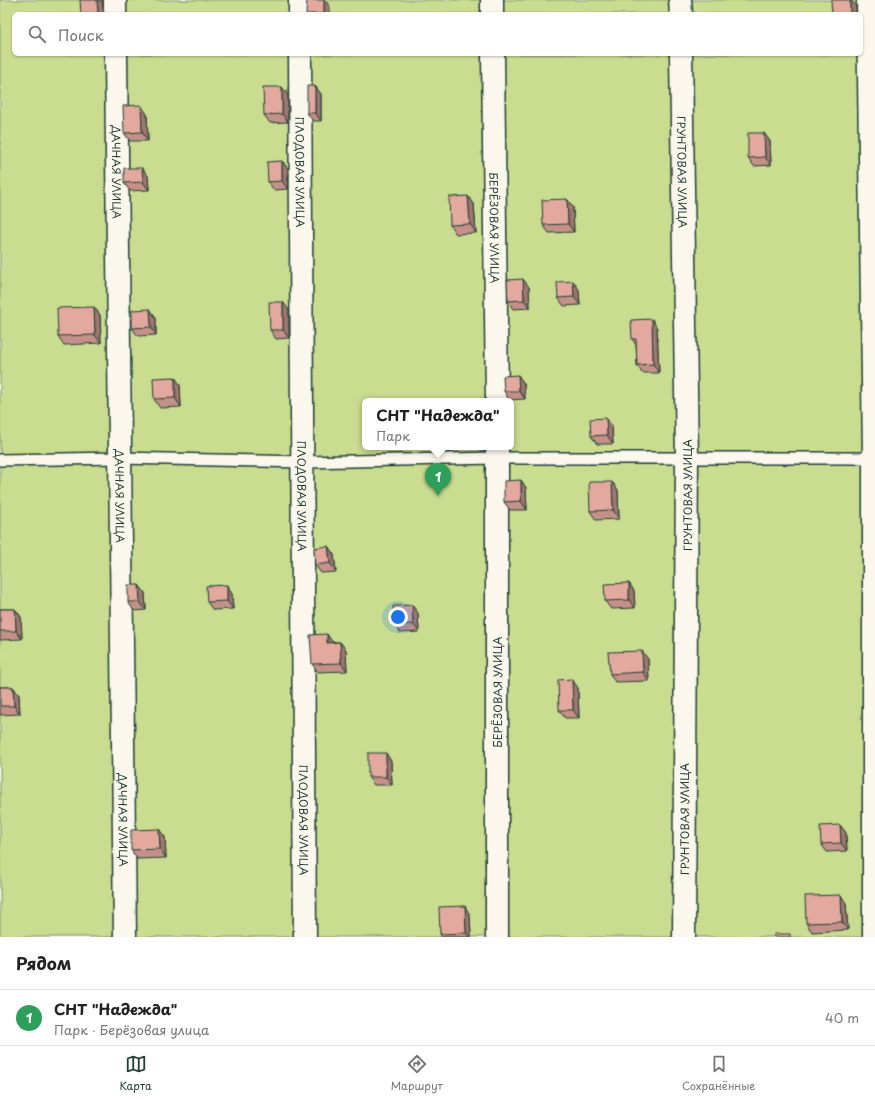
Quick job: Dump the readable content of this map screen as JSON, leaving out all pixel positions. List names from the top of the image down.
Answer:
{
  "streets": {
    "street": [
      "ДАЧНАЯ УЛИЦА",
      "ПЛОДОВАЯ УЛИЦА",
      "ГРУНТОВАЯ УЛИЦА",
      "БЕРЁЗОВАЯ УЛИЦА"
    ]
  },
  "page": {
    "search": "Поиск",
    "popup": ["СНТ \"Надежда\"", "Парк"],
    "pins": "1",
    "heading": "Рядом",
    "list": [
      {
        "mark": "1",
        "name": "СНТ \"Надежда\"",
        "note": "Парк · Берёзовая улица",
        "value": "40 m"
      }
    ],
    "nav": ["Карта", "Маршрут", "Сохранённые"]
  }
}
